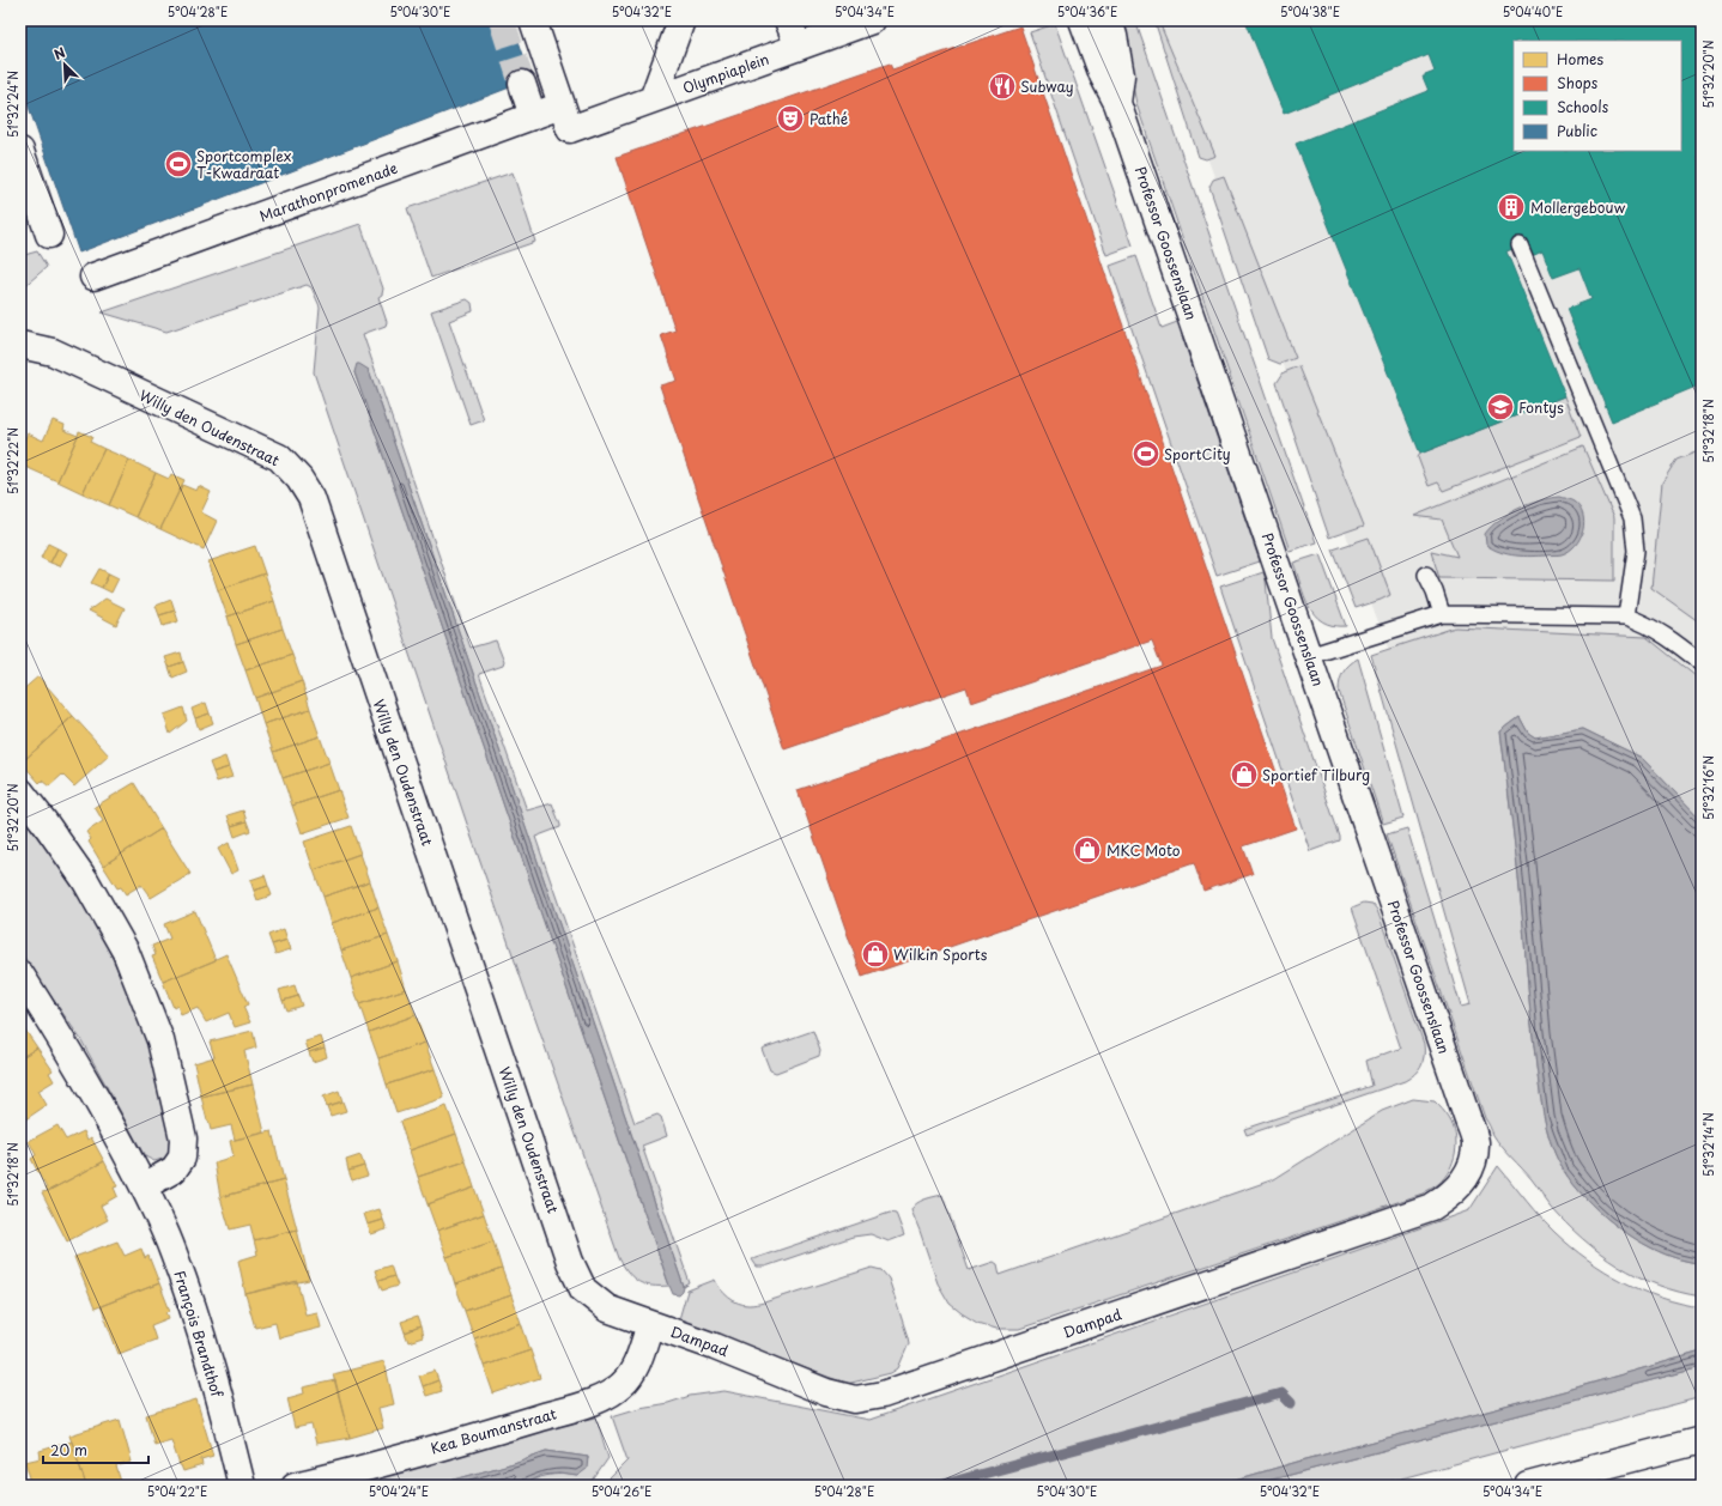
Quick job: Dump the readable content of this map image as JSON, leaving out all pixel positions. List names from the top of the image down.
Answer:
{
  "streets": {
    "main road": [
      "Olympiaplein",
      "Marathonpromenade",
      "Professor Goossenslaan",
      "Willy den Oudenstraat",
      "Dampad",
      "François Brandthof",
      "Kea Boumanstraat"
    ]
  },
  "crossings": [
    ["Olympiaplein", "Marathonpromenade"],
    ["Professor Goossenslaan", "Dampad"],
    ["Willy den Oudenstraat", "Dampad"],
    ["Willy den Oudenstraat", "Kea Boumanstraat"],
    ["Dampad", "Kea Boumanstraat"]
  ],
  "places": {
    "restaurant": ["Subway"],
    "theatre": ["Pathé"],
    "sports": ["Sportcomplex T-Kwadraat", "SportCity"],
    "building": ["Mollergebouw"],
    "school or university": ["Fontys"],
    "shop": ["Sportief Tilburg", "MKC Moto", "Wilkin Sports"]
  },
  "legend": [
    "Homes",
    "Shops",
    "Schools",
    "Public"
  ],
  "scale_bar": "20 m",
  "north": "top left",
  "coordinates": [
    "5°04'28\"E",
    "5°04'30\"E",
    "5°04'32\"E",
    "5°04'34\"E",
    "5°04'36\"E",
    "5°04'38\"E",
    "5°04'40\"E",
    "51°32'20\"N",
    "51°32'24\"N",
    "51°32'18\"N",
    "51°32'22\"N",
    "51°32'16\"N",
    "51°32'14\"N",
    "5°04'22\"E",
    "5°04'24\"E",
    "5°04'26\"E"
  ]
}
